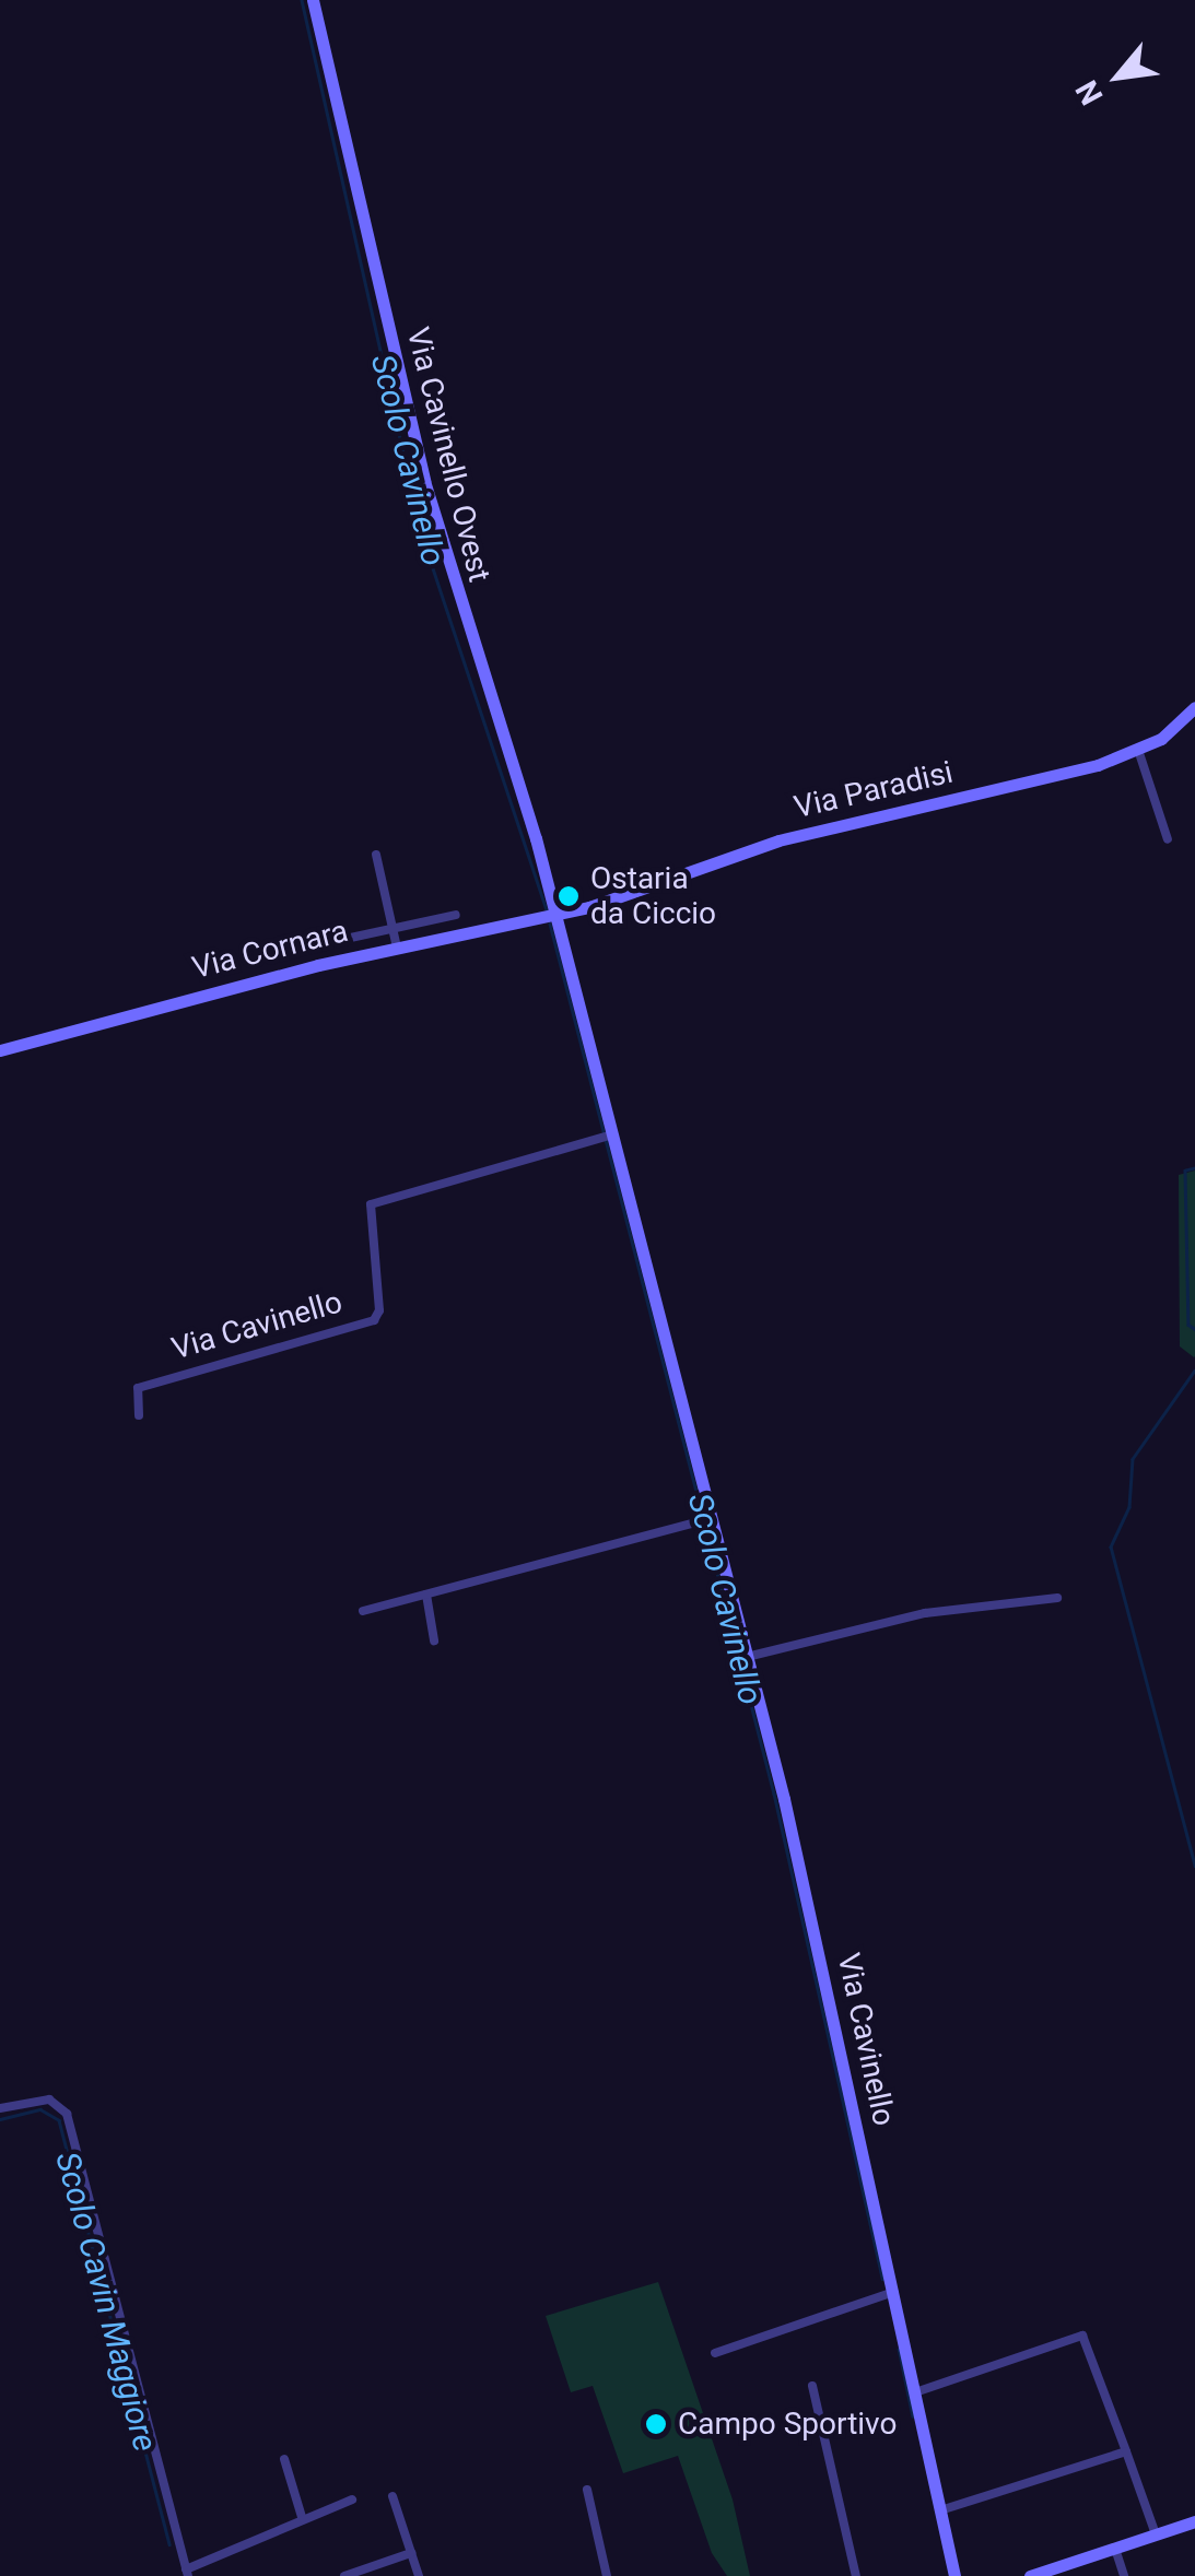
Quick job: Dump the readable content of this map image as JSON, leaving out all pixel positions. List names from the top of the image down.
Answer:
{
  "streets": {
    "street": [
      "Via Cavinello Ovest",
      "Via Paradisi",
      "Via Cornara",
      "Via Cavinello"
    ]
  },
  "crossings": [
    ["Via Cavinello Ovest", "Via Paradisi"],
    ["Via Cavinello Ovest", "Via Cornara"],
    ["Via Cavinello Ovest", "Via Cavinello"],
    ["Via Paradisi", "Via Cornara"],
    ["Via Paradisi", "Via Cavinello"],
    ["Via Cornara", "Via Cavinello"]
  ],
  "water": ["Scolo Cavinello", "Scolo Cavin Maggiore"],
  "places": ["Ostaria da Ciccio", "Campo Sportivo"],
  "north": "bottom left"
}
